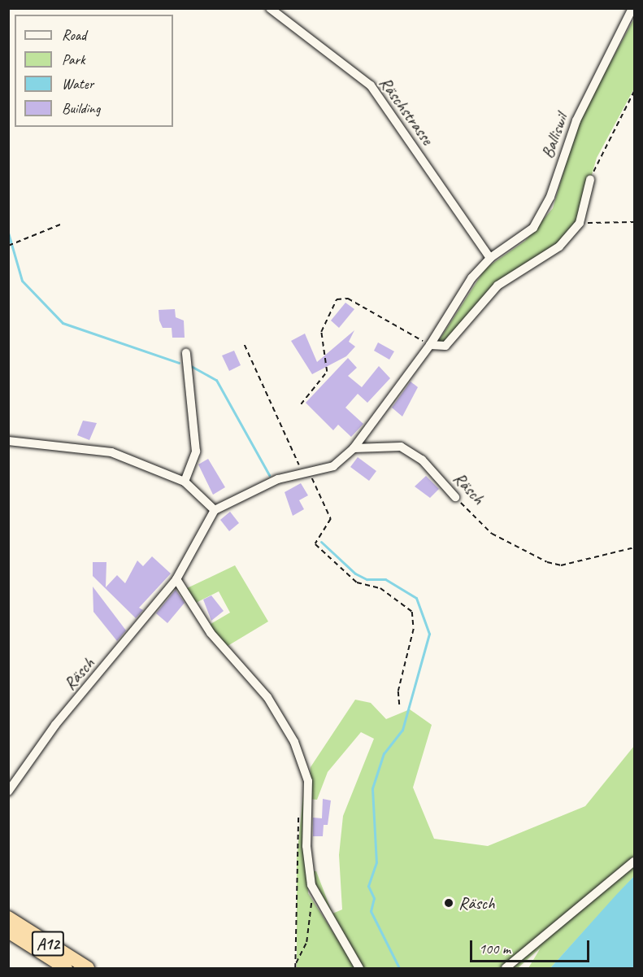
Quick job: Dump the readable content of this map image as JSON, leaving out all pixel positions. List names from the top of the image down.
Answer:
{
  "streets": {
    "highway": ["A12"],
    "street": ["Räschstrasse", "Balliswil", "Räsch"]
  },
  "crossings": [
    ["Räschstrasse", "Balliswil"],
    ["Balliswil", "Räsch"]
  ],
  "places": ["Räsch"],
  "legend": [
    "Road",
    "Park",
    "Water",
    "Building"
  ],
  "scale_bar": "100 m"
}
